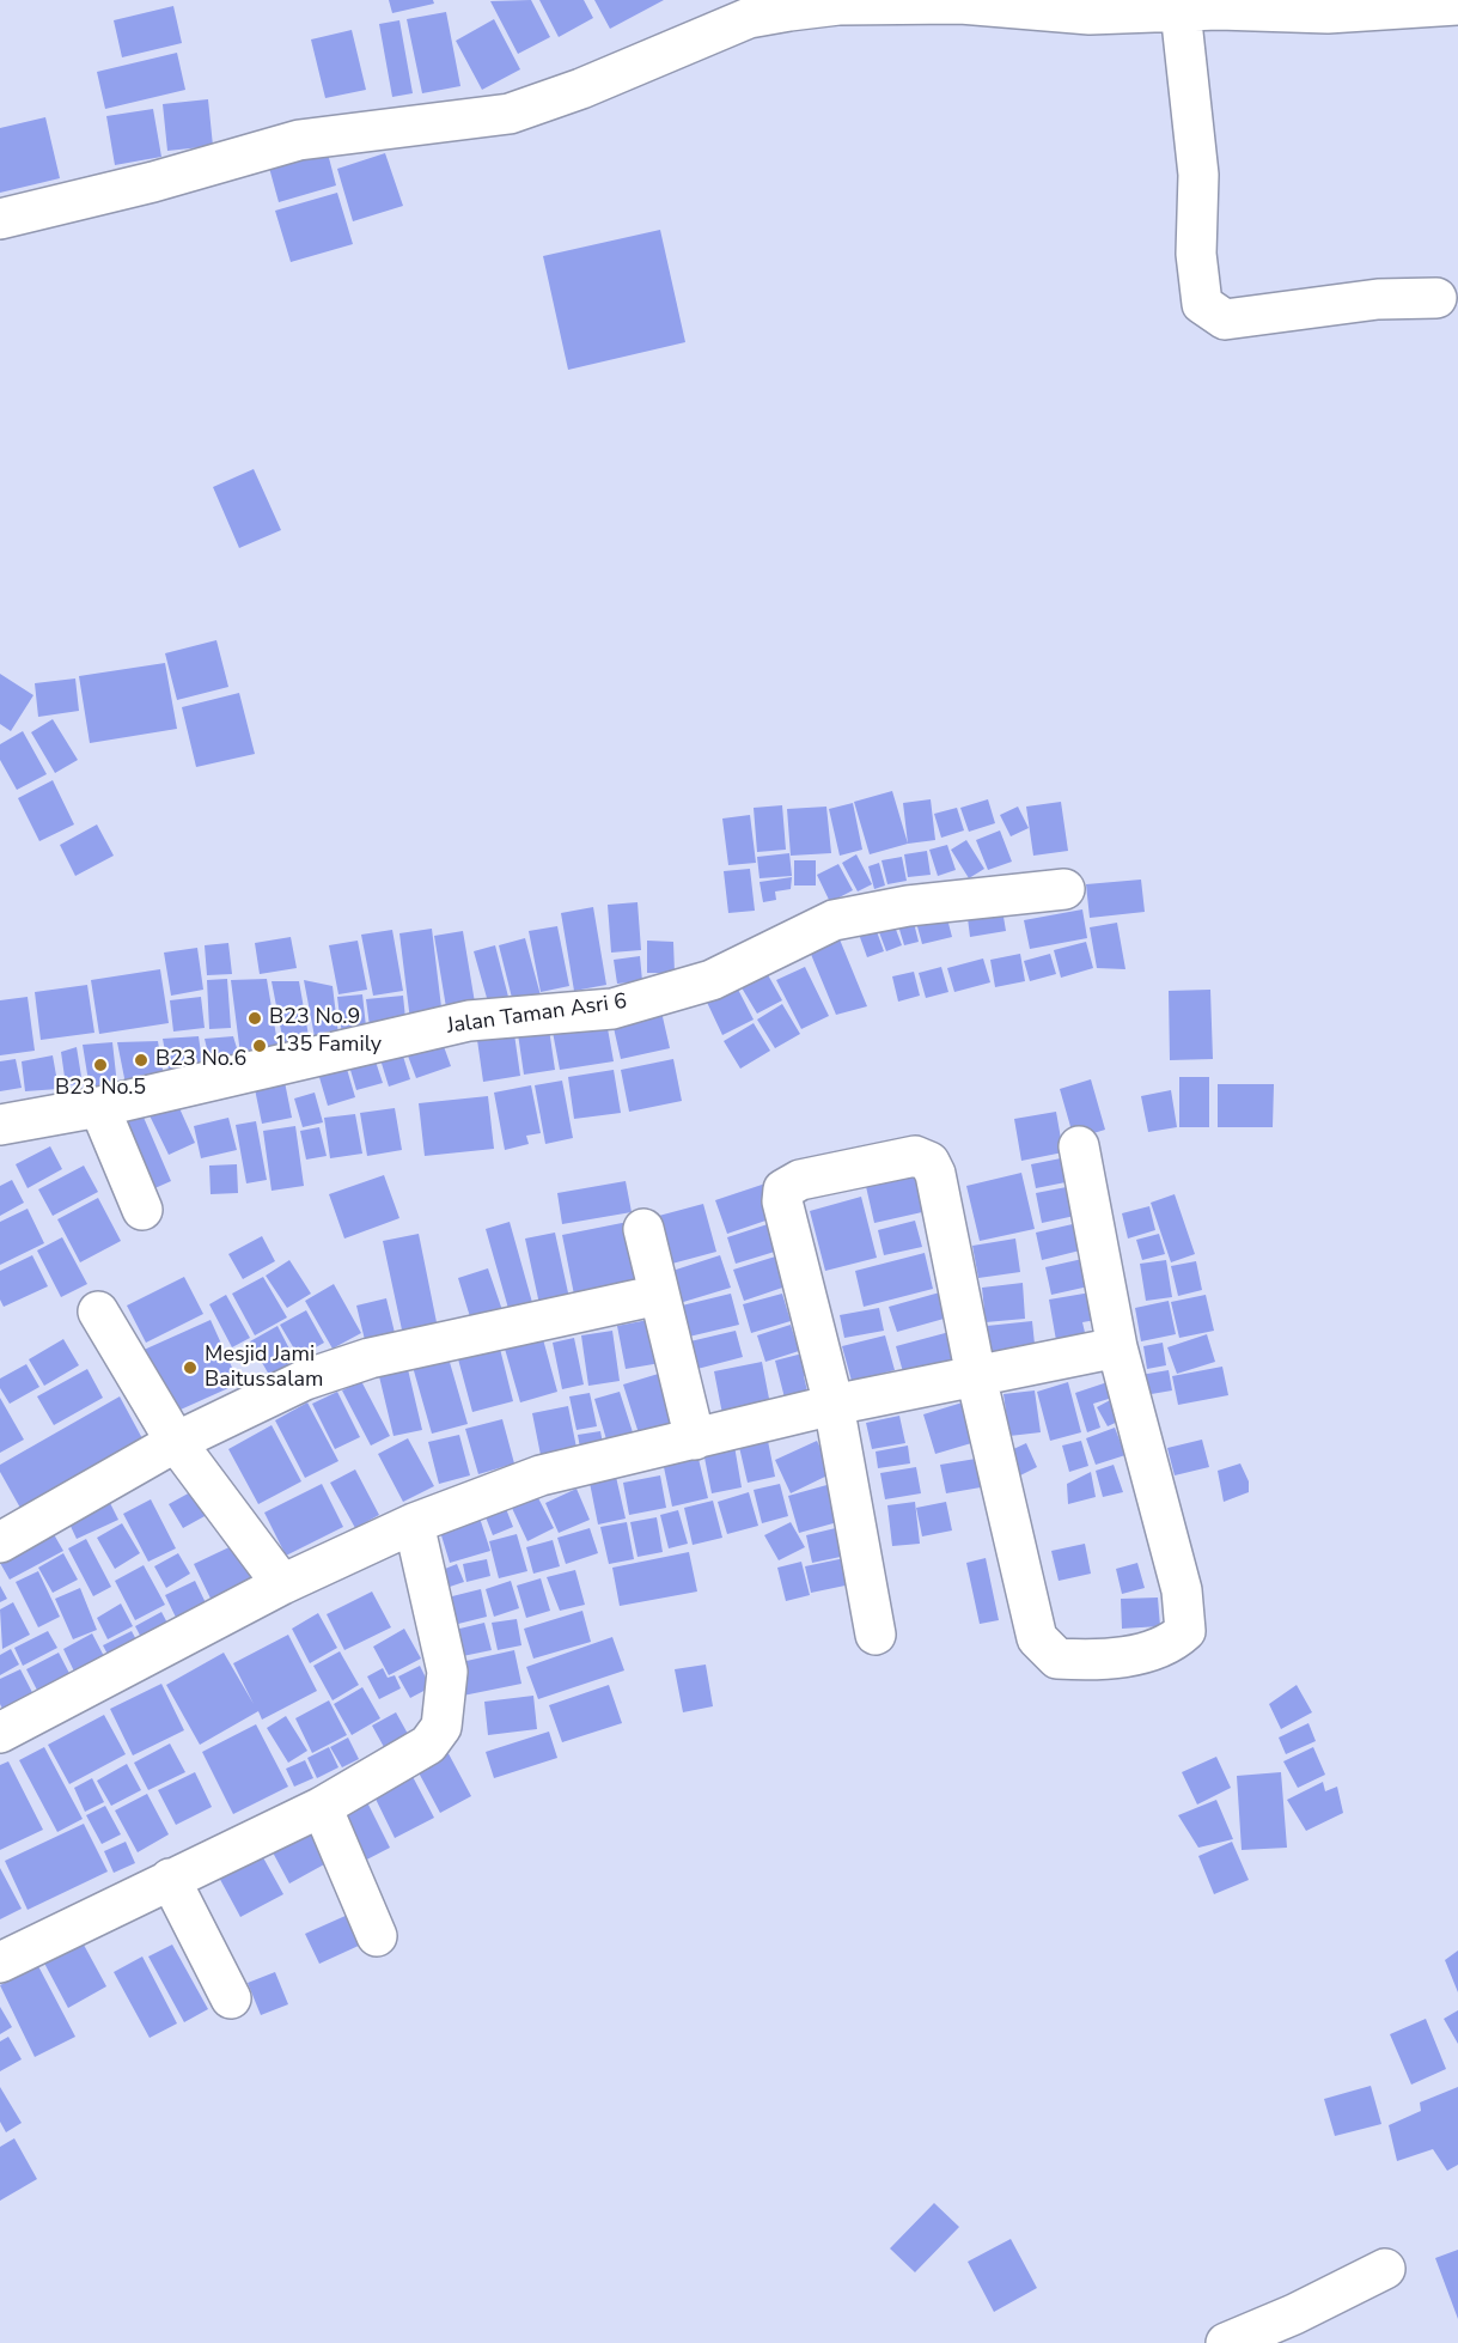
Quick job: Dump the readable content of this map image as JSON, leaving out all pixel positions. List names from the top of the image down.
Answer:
{
  "streets": {
    "street": ["Jalan Taman Asri 6"]
  },
  "places": [
    "B23 No.9",
    "135 Family",
    "B23 No.6",
    "B23 No.5",
    "Mesjid Jami Baitussalam"
  ]
}
